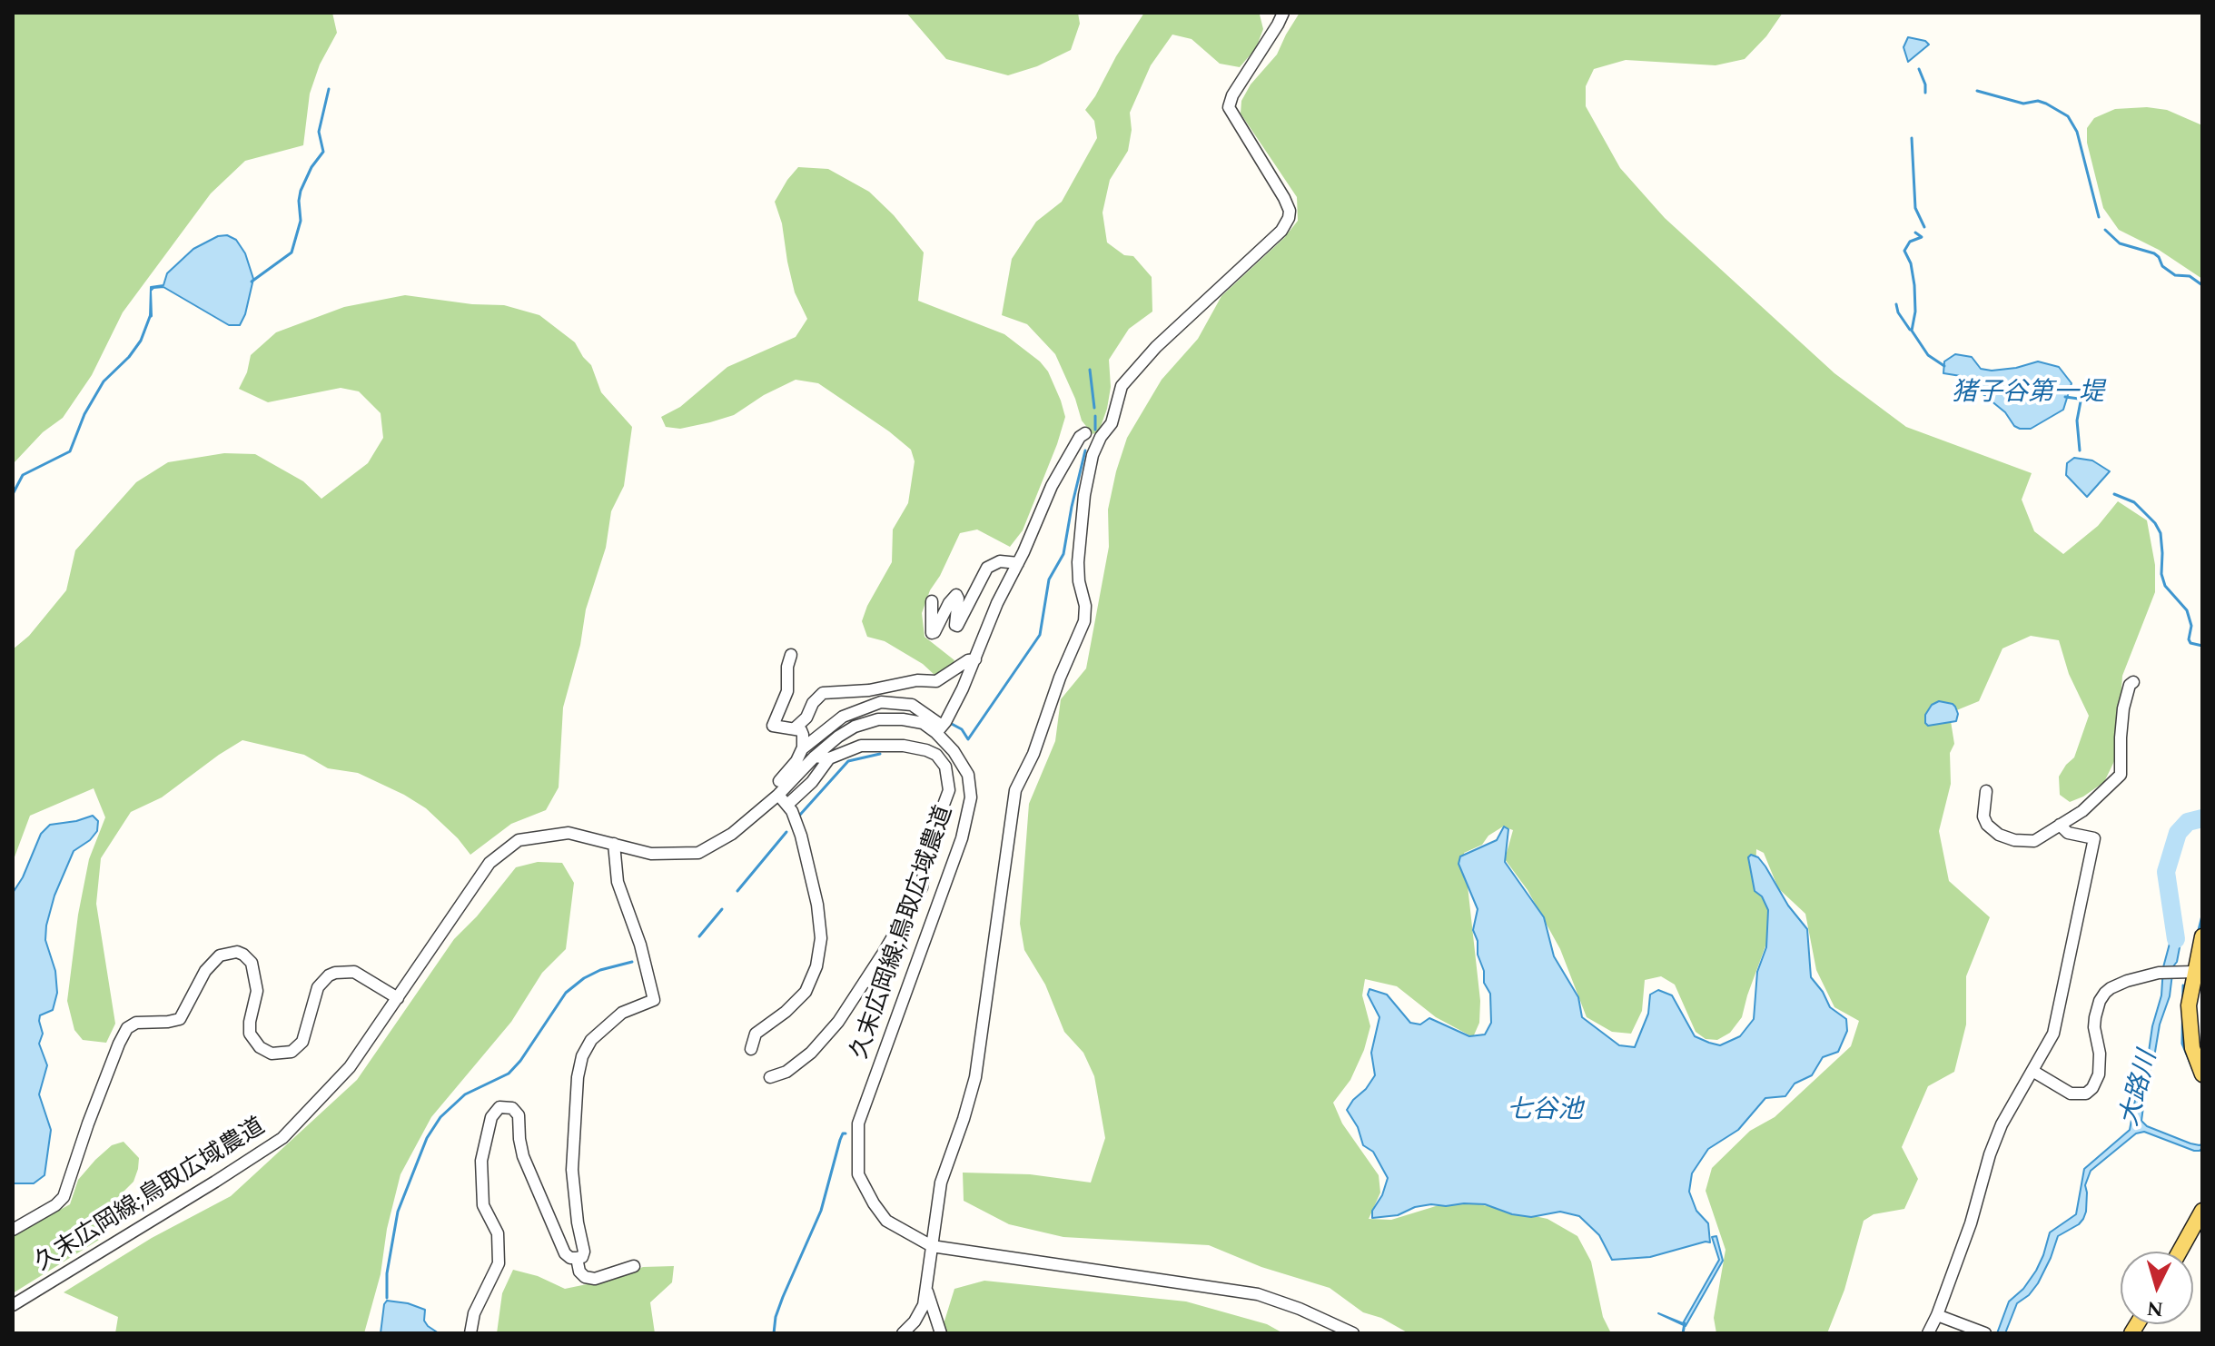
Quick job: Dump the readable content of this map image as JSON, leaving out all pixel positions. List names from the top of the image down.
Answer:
{
  "streets": {
    "street": ["久末広岡線;鳥取広域農道"]
  },
  "water": ["猪子谷第一堤", "大路川", "七谷池"],
  "north": "bottom"
}
